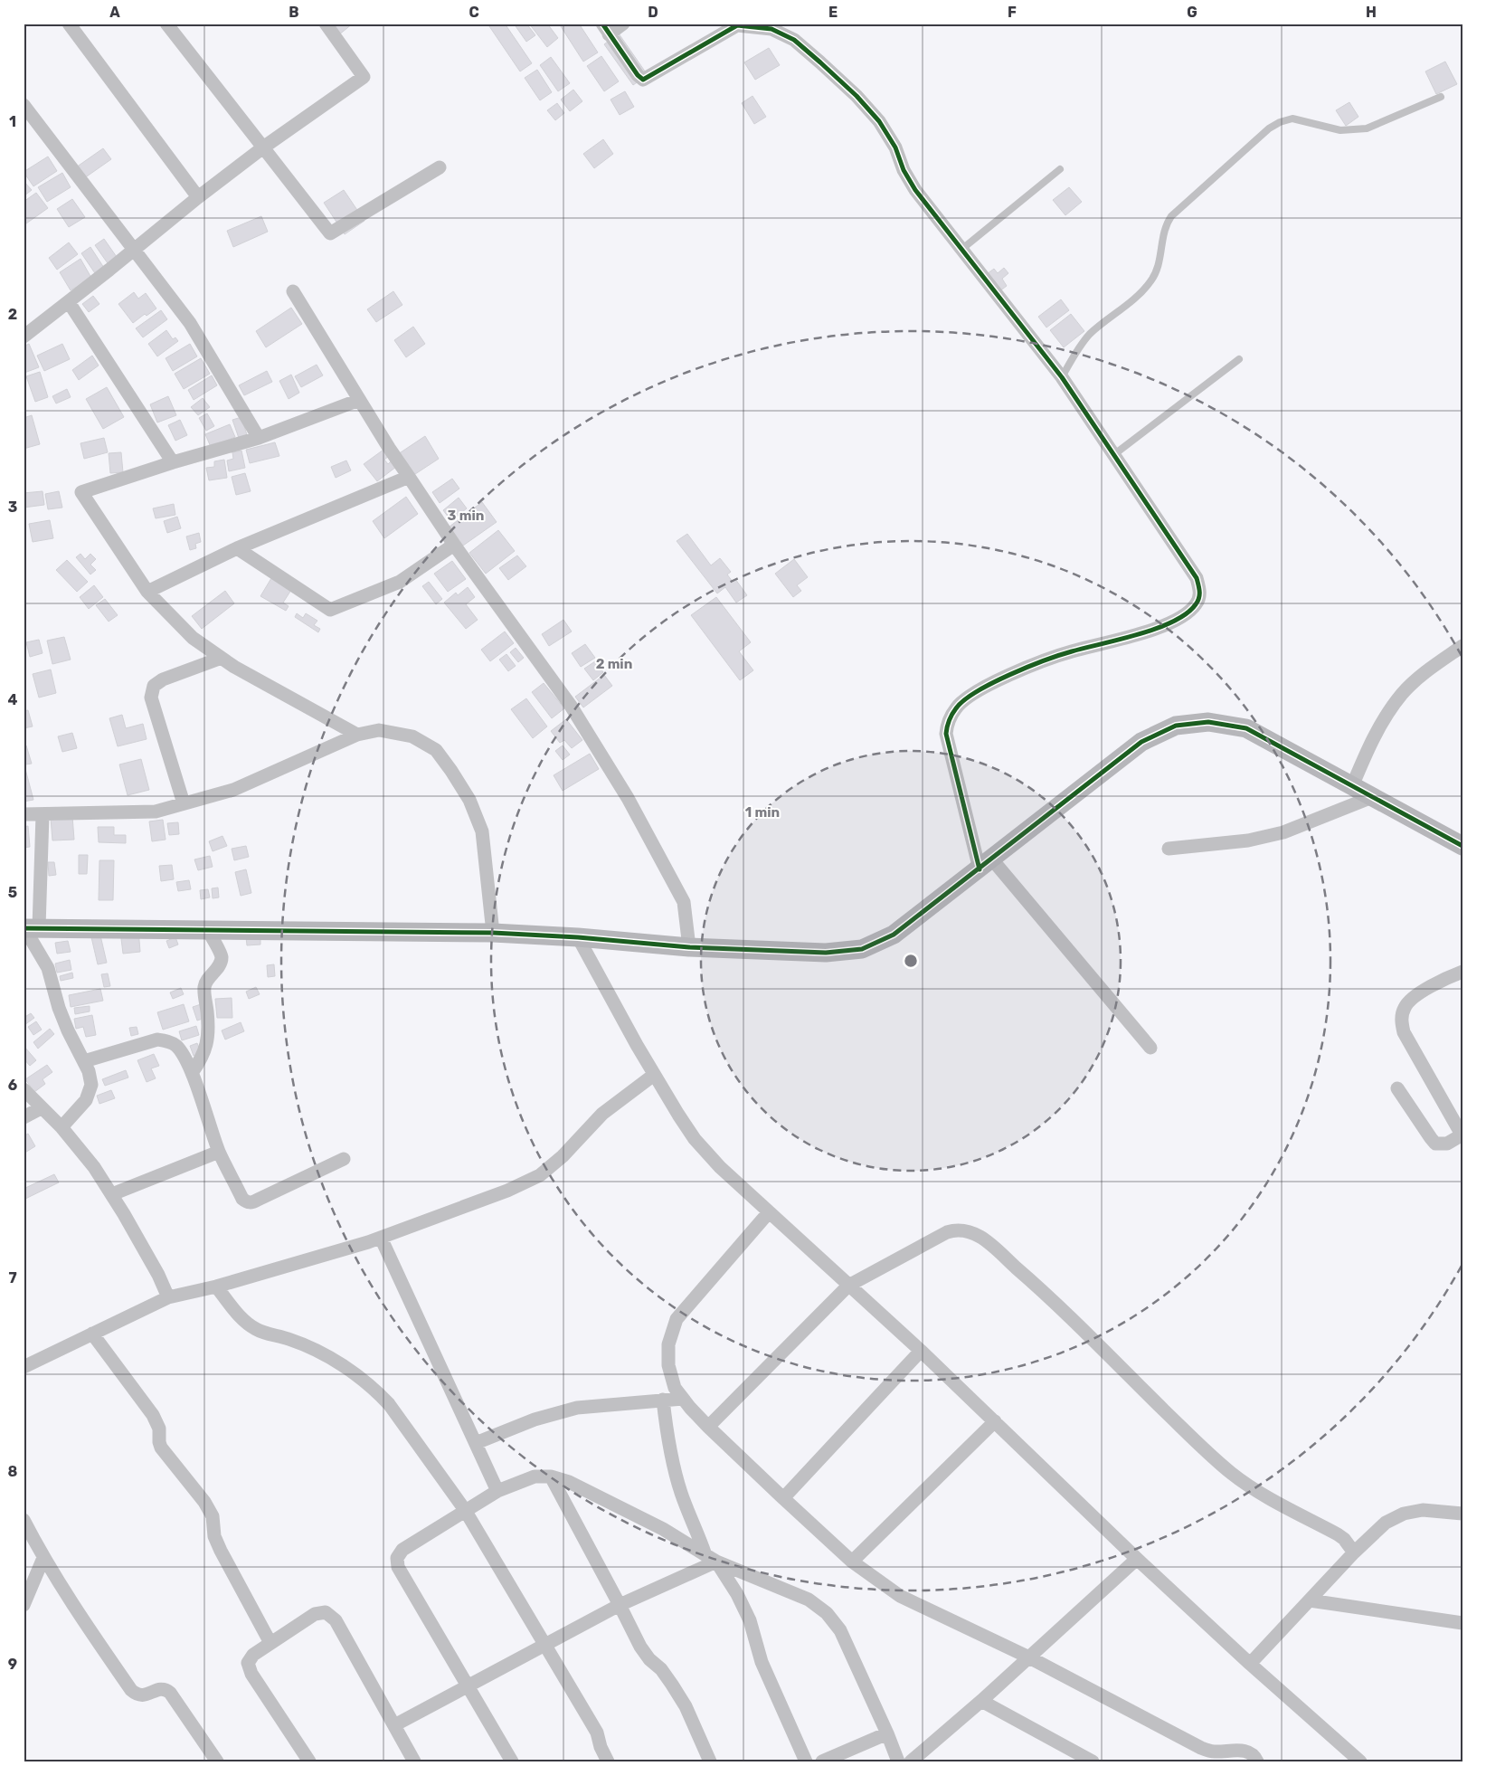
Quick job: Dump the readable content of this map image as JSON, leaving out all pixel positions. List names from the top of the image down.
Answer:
{
  "grid": {
    "columns": [
      "A",
      "B",
      "C",
      "D",
      "E",
      "F",
      "G",
      "H"
    ],
    "rows": [
      "1",
      "2",
      "3",
      "4",
      "5",
      "6",
      "7",
      "8",
      "9"
    ]
  },
  "rings": ["3 min", "2 min", "1 min"]
}
